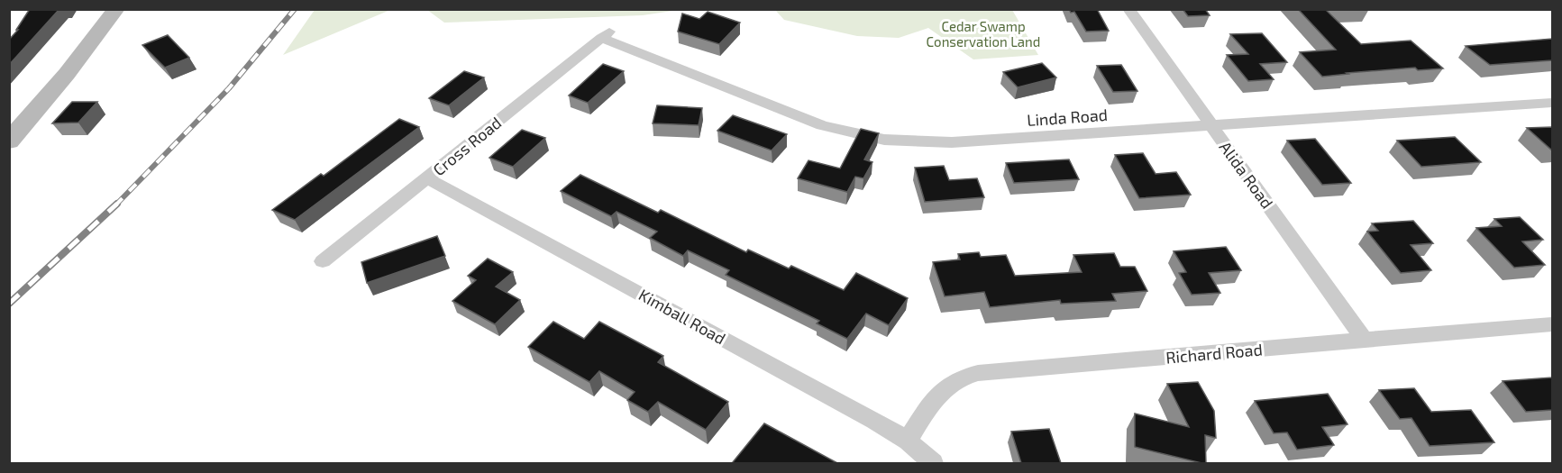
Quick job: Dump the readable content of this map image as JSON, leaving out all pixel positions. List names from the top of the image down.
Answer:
{
  "streets": {
    "street": [
      "Linda Road",
      "Cross Road",
      "Alida Road",
      "Kimball Road",
      "Richard Road"
    ]
  },
  "crossings": [
    ["Linda Road", "Cross Road"],
    ["Linda Road", "Alida Road"],
    ["Cross Road", "Kimball Road"],
    ["Alida Road", "Richard Road"],
    ["Kimball Road", "Richard Road"]
  ],
  "parks": ["Cedar Swamp Conservation Land"]
}
